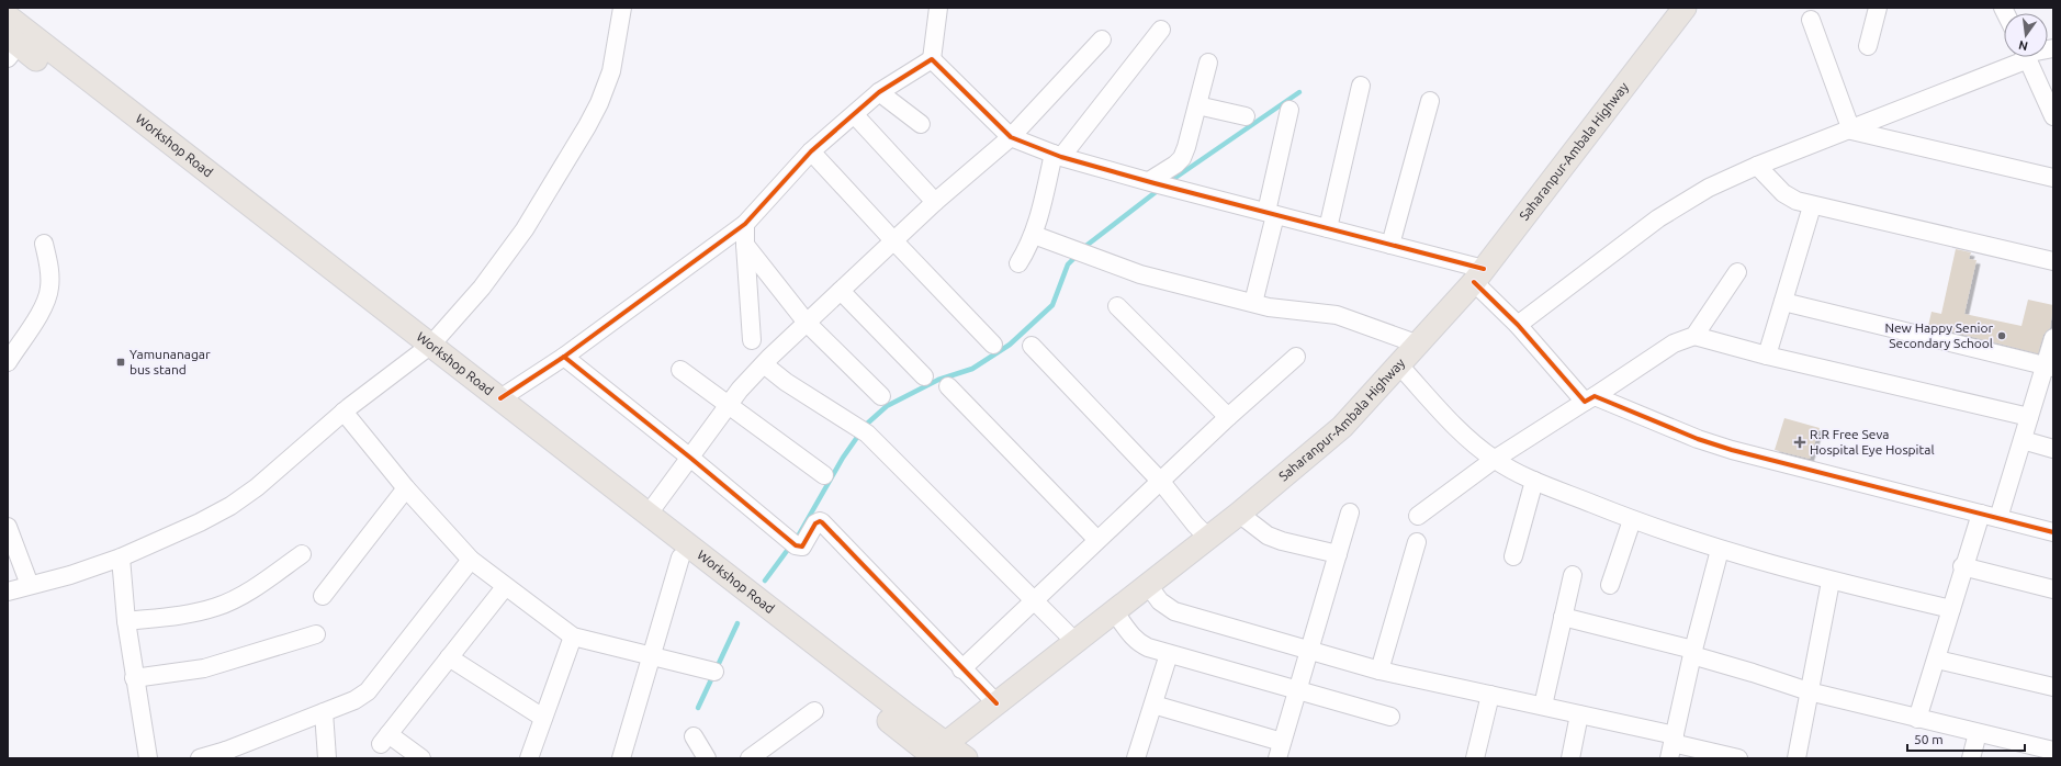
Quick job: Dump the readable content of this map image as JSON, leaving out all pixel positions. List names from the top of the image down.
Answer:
{
  "streets": {
    "main road": ["Workshop Road", "Saharanpur-Ambala Highway"]
  },
  "crossings": [
    ["Workshop Road", "Saharanpur-Ambala Highway"]
  ],
  "places": {
    "other": ["New Happy Senior Secondary School"],
    "transit": ["Yamunanagar bus stand"],
    "health": ["R.R Free Seva Hospital Eye Hospital"]
  },
  "scale_bar": "50 m",
  "north": "bottom"
}
